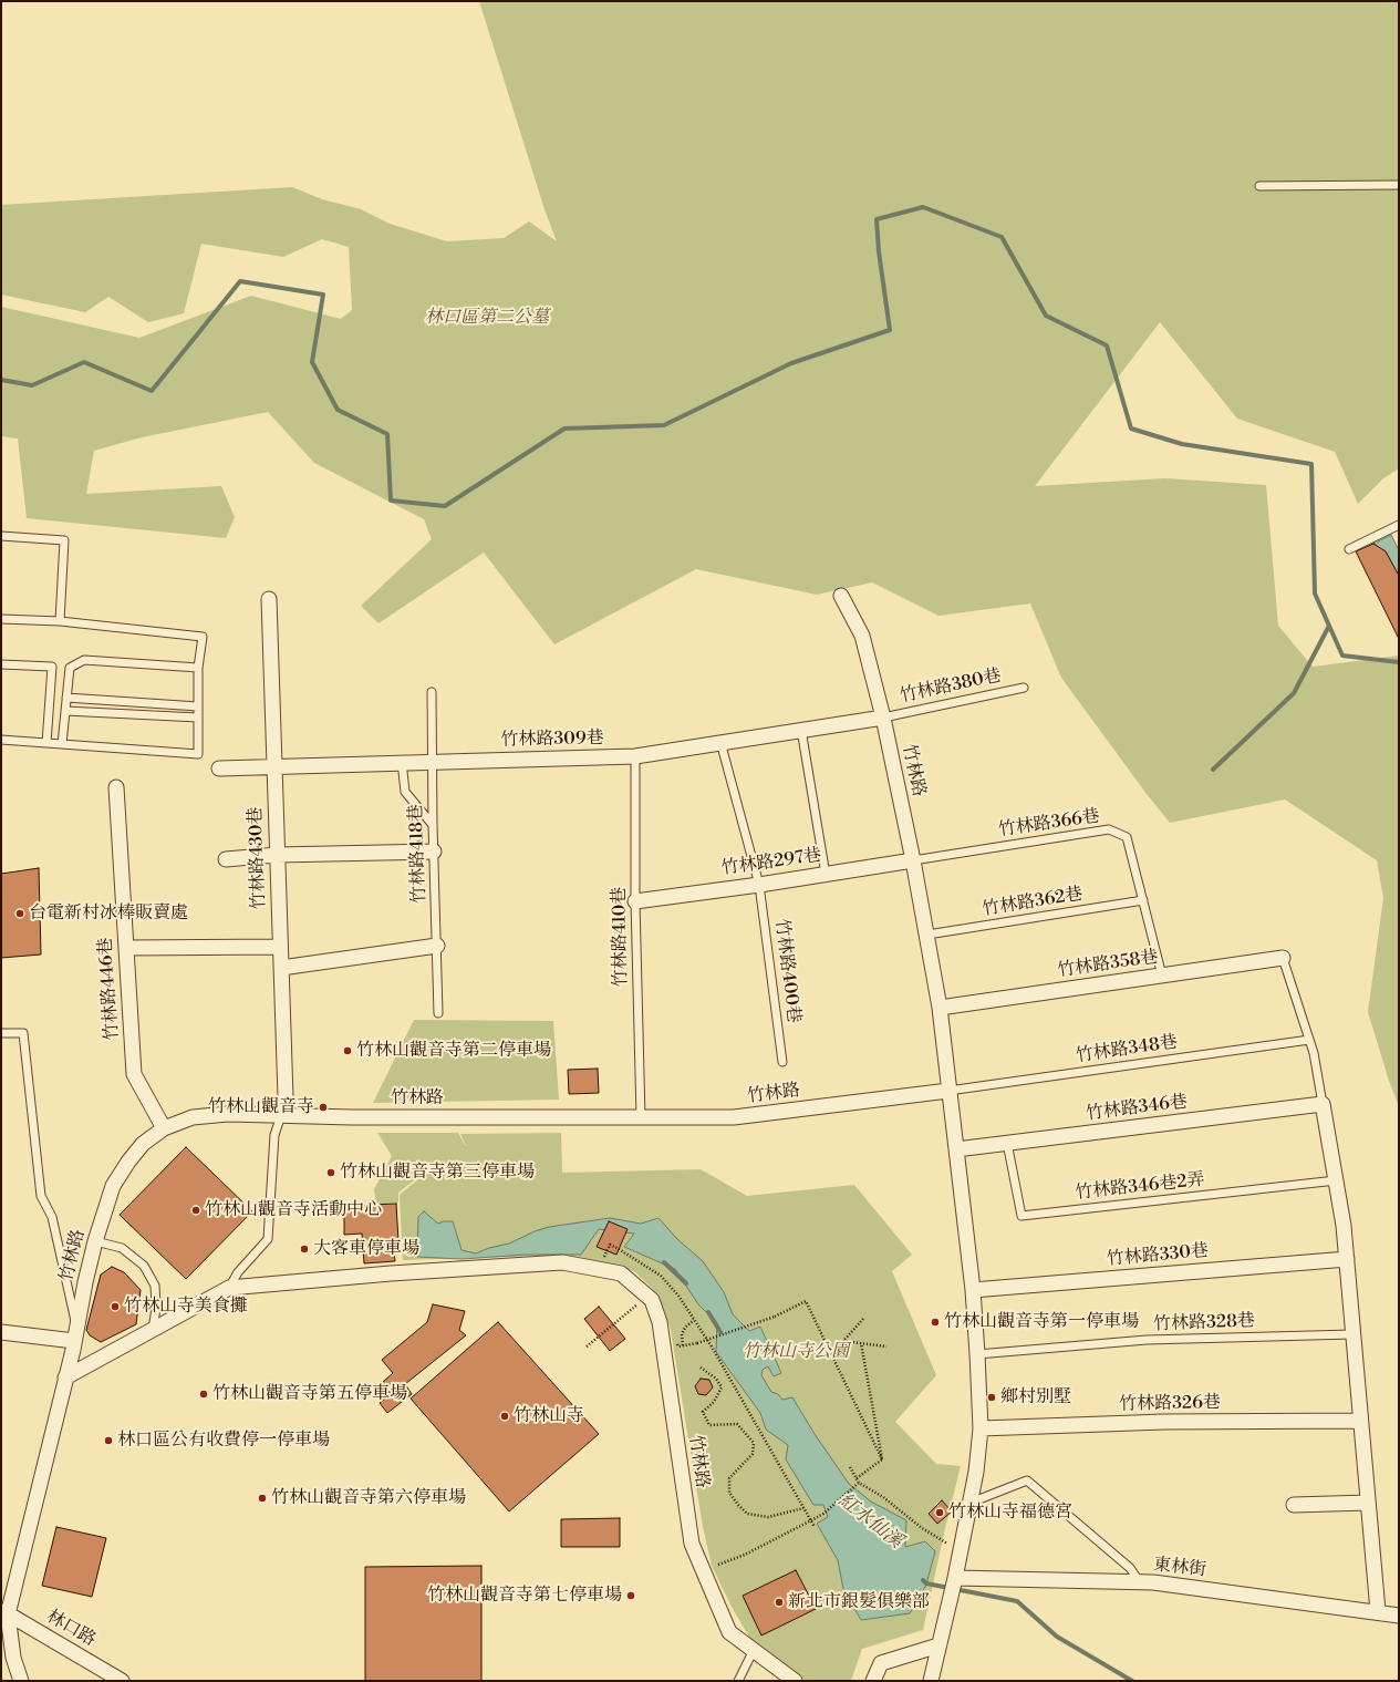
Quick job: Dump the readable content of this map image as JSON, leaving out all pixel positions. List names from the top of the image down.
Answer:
{
  "streets": {
    "street": [
      "竹林路309巷",
      "竹林路",
      "竹林路430巷",
      "竹林路297巷",
      "竹林路358巷",
      "竹林路446巷",
      "竹林路346巷",
      "竹林路330巷",
      "竹林路326巷",
      "東林街",
      "林口路"
    ],
    "lane": [
      "竹林路380巷",
      "竹林路366巷",
      "竹林路418巷",
      "竹林路362巷",
      "竹林路410巷",
      "竹林路400巷",
      "竹林路348巷",
      "竹林路346巷2弄",
      "竹林路328巷"
    ]
  },
  "crossings": [
    ["竹林路380巷", "竹林路309巷"],
    ["竹林路380巷", "竹林路"],
    ["竹林路309巷", "竹林路"],
    ["竹林路309巷", "竹林路418巷"],
    ["竹林路309巷", "竹林路430巷"],
    ["竹林路309巷", "竹林路410巷"],
    ["竹林路309巷", "竹林路400巷"],
    ["竹林路", "竹林路366巷"],
    ["竹林路", "竹林路430巷"],
    ["竹林路", "竹林路297巷"],
    ["竹林路", "竹林路362巷"],
    ["竹林路", "竹林路410巷"],
    ["竹林路", "竹林路358巷"],
    ["竹林路", "竹林路446巷"],
    ["竹林路", "竹林路348巷"],
    ["竹林路", "竹林路346巷"],
    ["竹林路", "竹林路330巷"],
    ["竹林路", "竹林路328巷"],
    ["竹林路", "竹林路326巷"],
    ["竹林路", "東林街"],
    ["竹林路", "林口路"],
    ["竹林路366巷", "竹林路297巷"],
    ["竹林路366巷", "竹林路362巷"],
    ["竹林路366巷", "竹林路358巷"],
    ["竹林路297巷", "竹林路410巷"],
    ["竹林路297巷", "竹林路400巷"],
    ["竹林路346巷", "竹林路346巷2弄"]
  ],
  "water": ["紅水仙溪"],
  "parks": ["林口區第二公墓", "竹林山寺公園"],
  "places": [
    "台電新村冰棒販賣處",
    "竹林山觀音寺第二停車場",
    "竹林山觀音寺",
    "竹林山觀音寺第三停車場",
    "竹林山觀音寺活動中心",
    "大客車停車場",
    "竹林山寺美食攤",
    "竹林山觀音寺第一停車場",
    "竹林山觀音寺第五停車場",
    "鄉村別墅",
    "竹林山寺",
    "林口區公有收費停一停車場",
    "竹林山觀音寺第六停車場",
    "竹林山寺福德宮",
    "竹林山觀音寺第七停車場",
    "新北市銀髮俱樂部"
  ]
}
